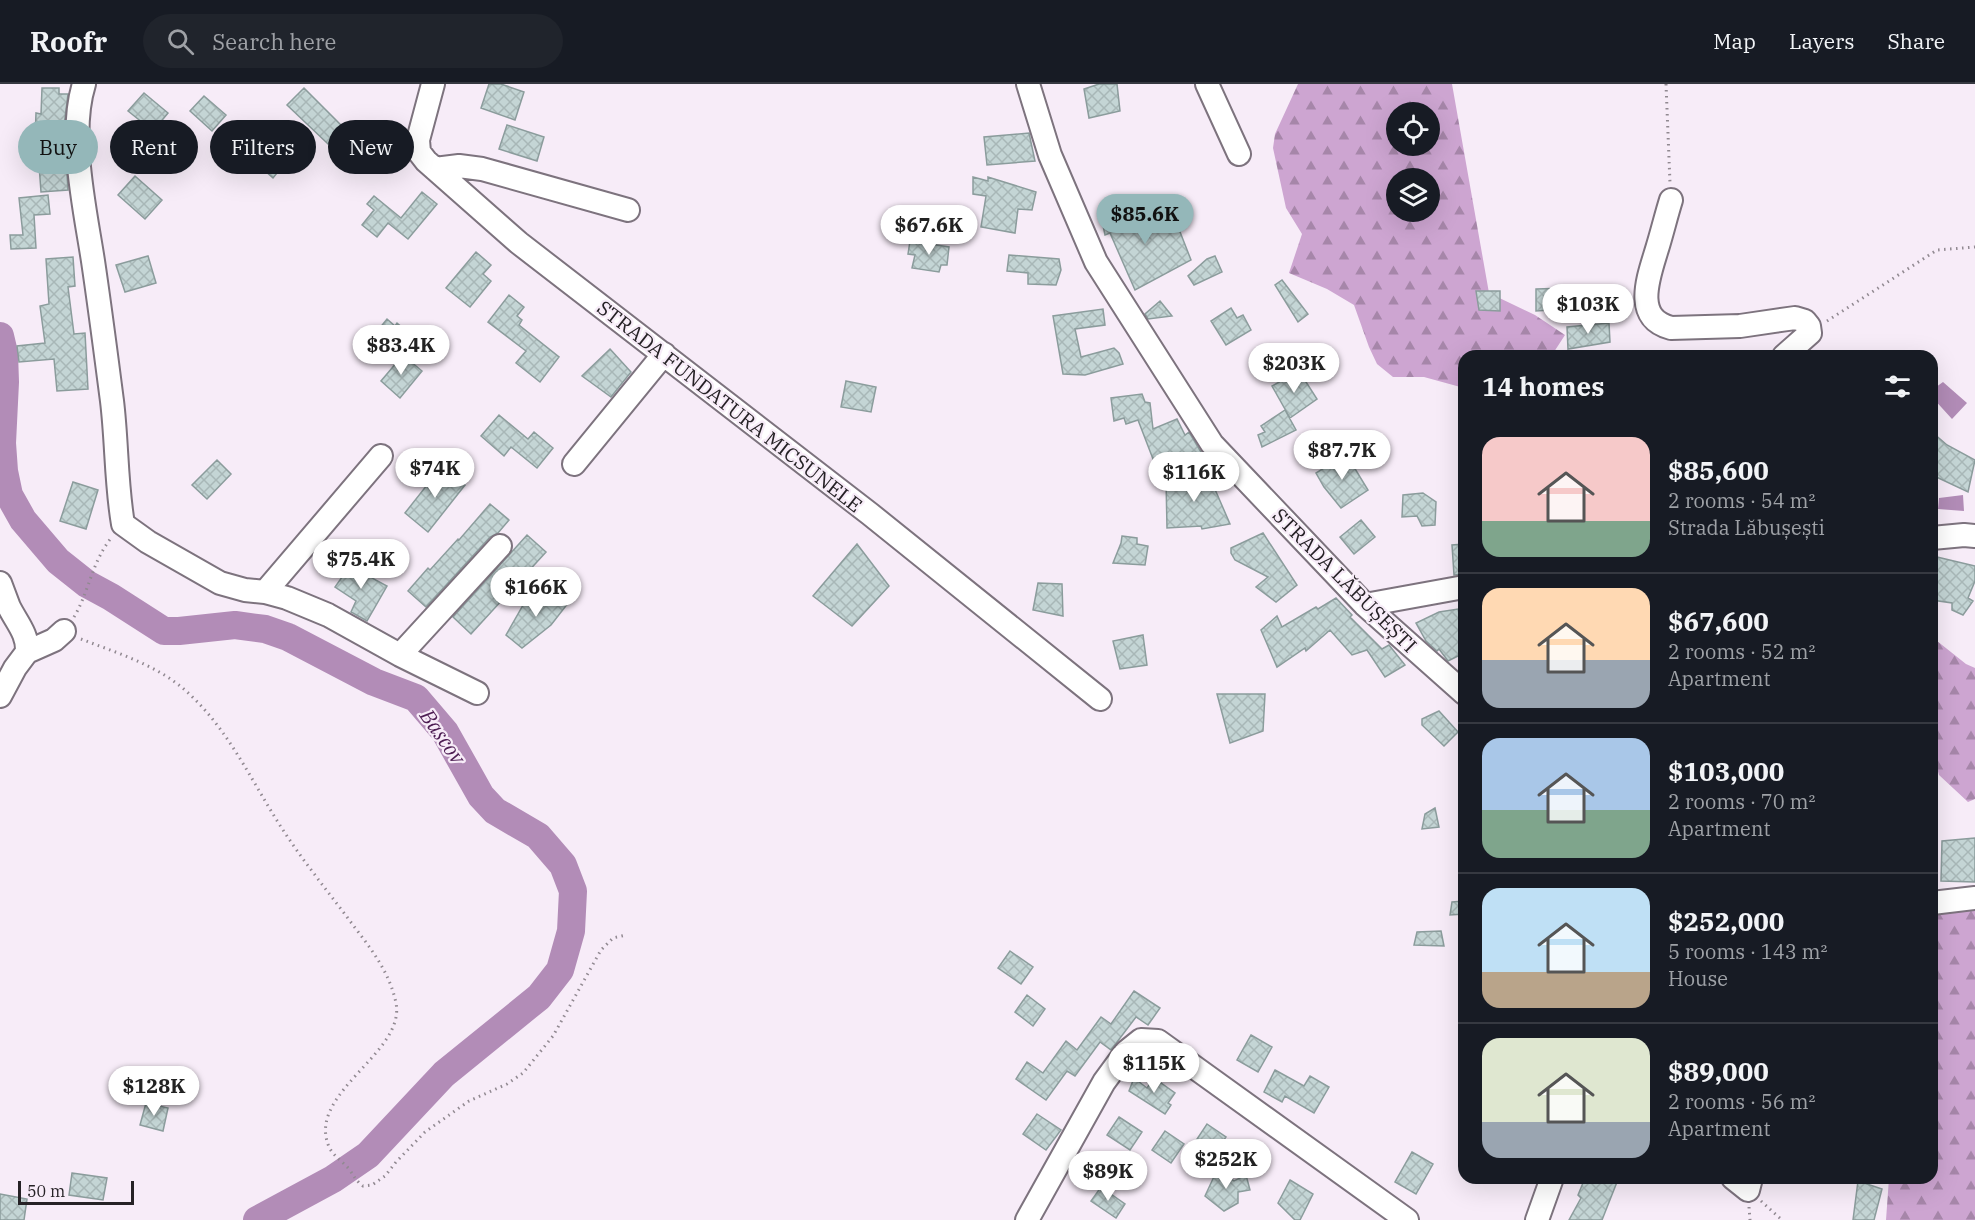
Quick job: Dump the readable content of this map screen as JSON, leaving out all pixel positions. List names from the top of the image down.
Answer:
{
  "streets": {
    "street": ["STRADA FUNDATURA MICSUNELE", "STRADA LĂBUȘEȘTI"]
  },
  "water": ["Bascov"],
  "scale_bar": "50 m",
  "page": {
    "header": "Roofr",
    "search": "Search here",
    "nav": ["Map", "Layers", "Share"],
    "chip": [
      "Buy",
      "Rent",
      "Filters",
      "New"
    ],
    "price": [
      "$85.6K",
      "$67.6K",
      "$103K",
      "$83.4K",
      "$203K",
      "$87.7K",
      "$74K",
      "$116K",
      "$75.4K",
      "$166K",
      "$115K",
      "$128K",
      "$252K",
      "$89K"
    ],
    "heading": "14 homes",
    "list": [
      {
        "name": "$85,600",
        "note": "2 rooms · 54 m² · Strada Lăbușești"
      },
      {
        "name": "$67,600",
        "note": "2 rooms · 52 m² · Apartment"
      },
      {
        "name": "$103,000",
        "note": "2 rooms · 70 m² · Apartment"
      },
      {
        "name": "$252,000",
        "note": "5 rooms · 143 m² · House"
      },
      {
        "name": "$89,000",
        "note": "2 rooms · 56 m² · Apartment"
      }
    ],
    "scale": "50 m"
  }
}
